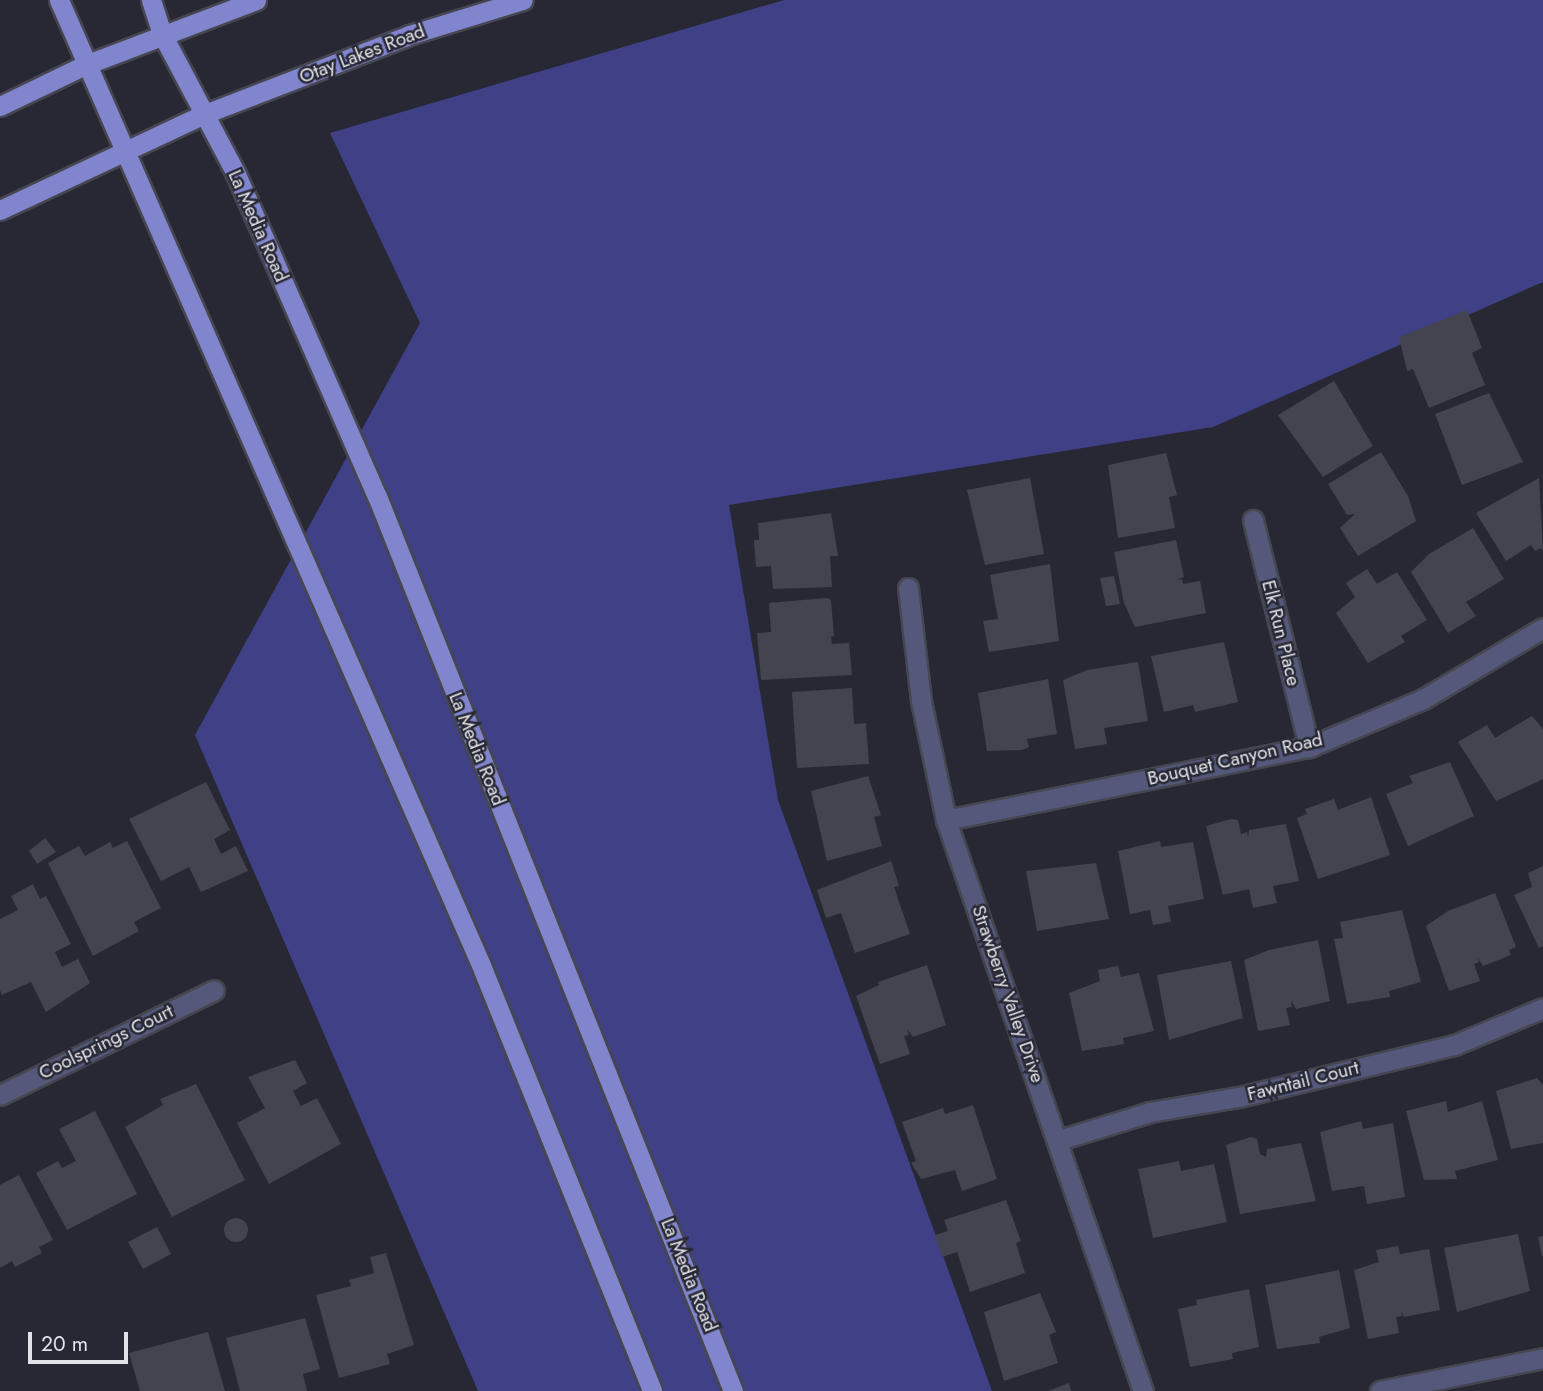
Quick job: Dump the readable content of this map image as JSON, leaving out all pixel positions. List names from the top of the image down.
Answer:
{
  "streets": {
    "main road": ["Otay Lakes Road", "La Media Road"],
    "street": [
      "Elk Run Place",
      "Bouquet Canyon Road",
      "Strawberry Valley Drive",
      "Coolsprings Court",
      "Fawntail Court"
    ]
  },
  "crossings": [
    ["Otay Lakes Road", "La Media Road"],
    ["Elk Run Place", "Bouquet Canyon Road"],
    ["Bouquet Canyon Road", "Strawberry Valley Drive"],
    ["Strawberry Valley Drive", "Fawntail Court"]
  ],
  "scale_bar": "20 m"
}
